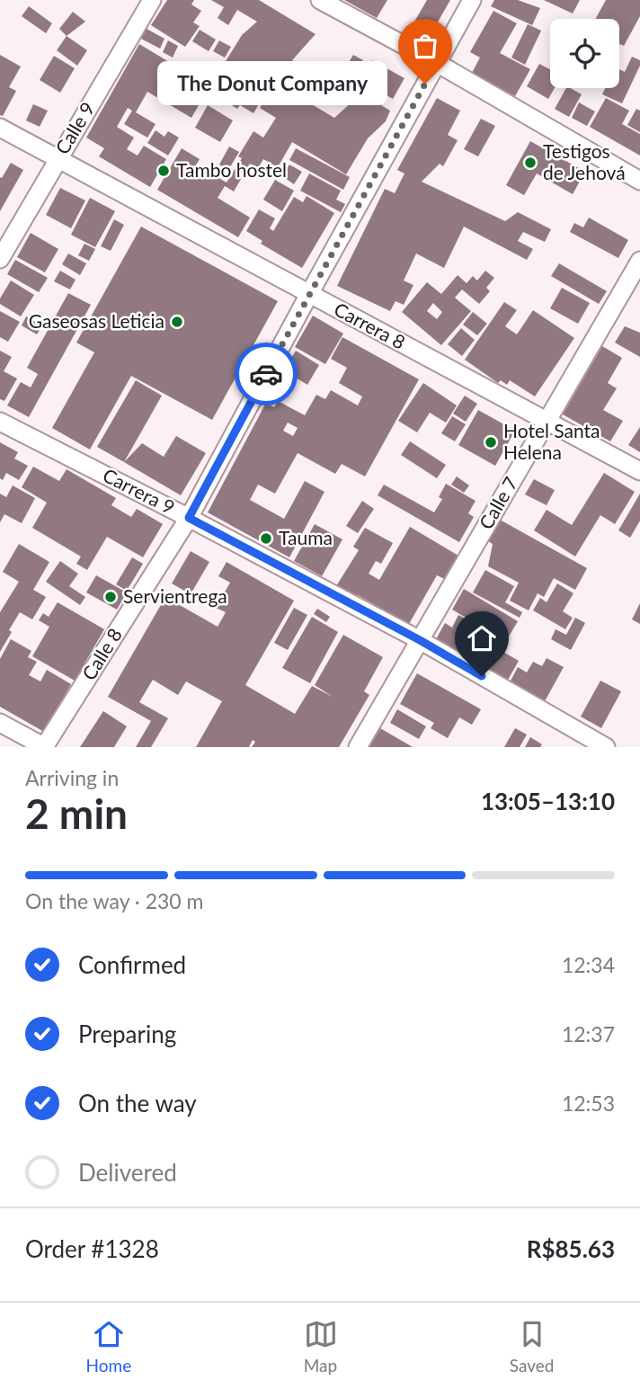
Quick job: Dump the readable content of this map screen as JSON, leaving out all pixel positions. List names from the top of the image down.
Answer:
{
  "streets": {
    "street": [
      "Calle 9",
      "Carrera 8",
      "Carrera 9",
      "Calle 7",
      "Calle 8"
    ]
  },
  "crossings": [
    ["Calle 9", "Carrera 8"],
    ["Carrera 8", "Calle 7"],
    ["Carrera 8", "Calle 8"],
    ["Carrera 9", "Calle 7"],
    ["Carrera 9", "Calle 8"]
  ],
  "places": [
    "The Donut Company",
    "Testigos de Jehová",
    "Tambo hostel",
    "Gaseosas Leticia",
    "Hotel Santa Helena",
    "Tauma",
    "Servientrega"
  ],
  "page": {
    "bubble": "The Donut Company",
    "heading": ["2 min", "Arriving in", "13:05–13:10"],
    "panel": ["Order #1328", "R$85.63"],
    "bar": "On the way · 230 m",
    "list": [
      ["Confirmed", "12:34"],
      ["Preparing", "12:37"],
      ["On the way", "12:53"],
      "Delivered"
    ],
    "tabs": ["Home", "Map", "Saved"]
  }
}
